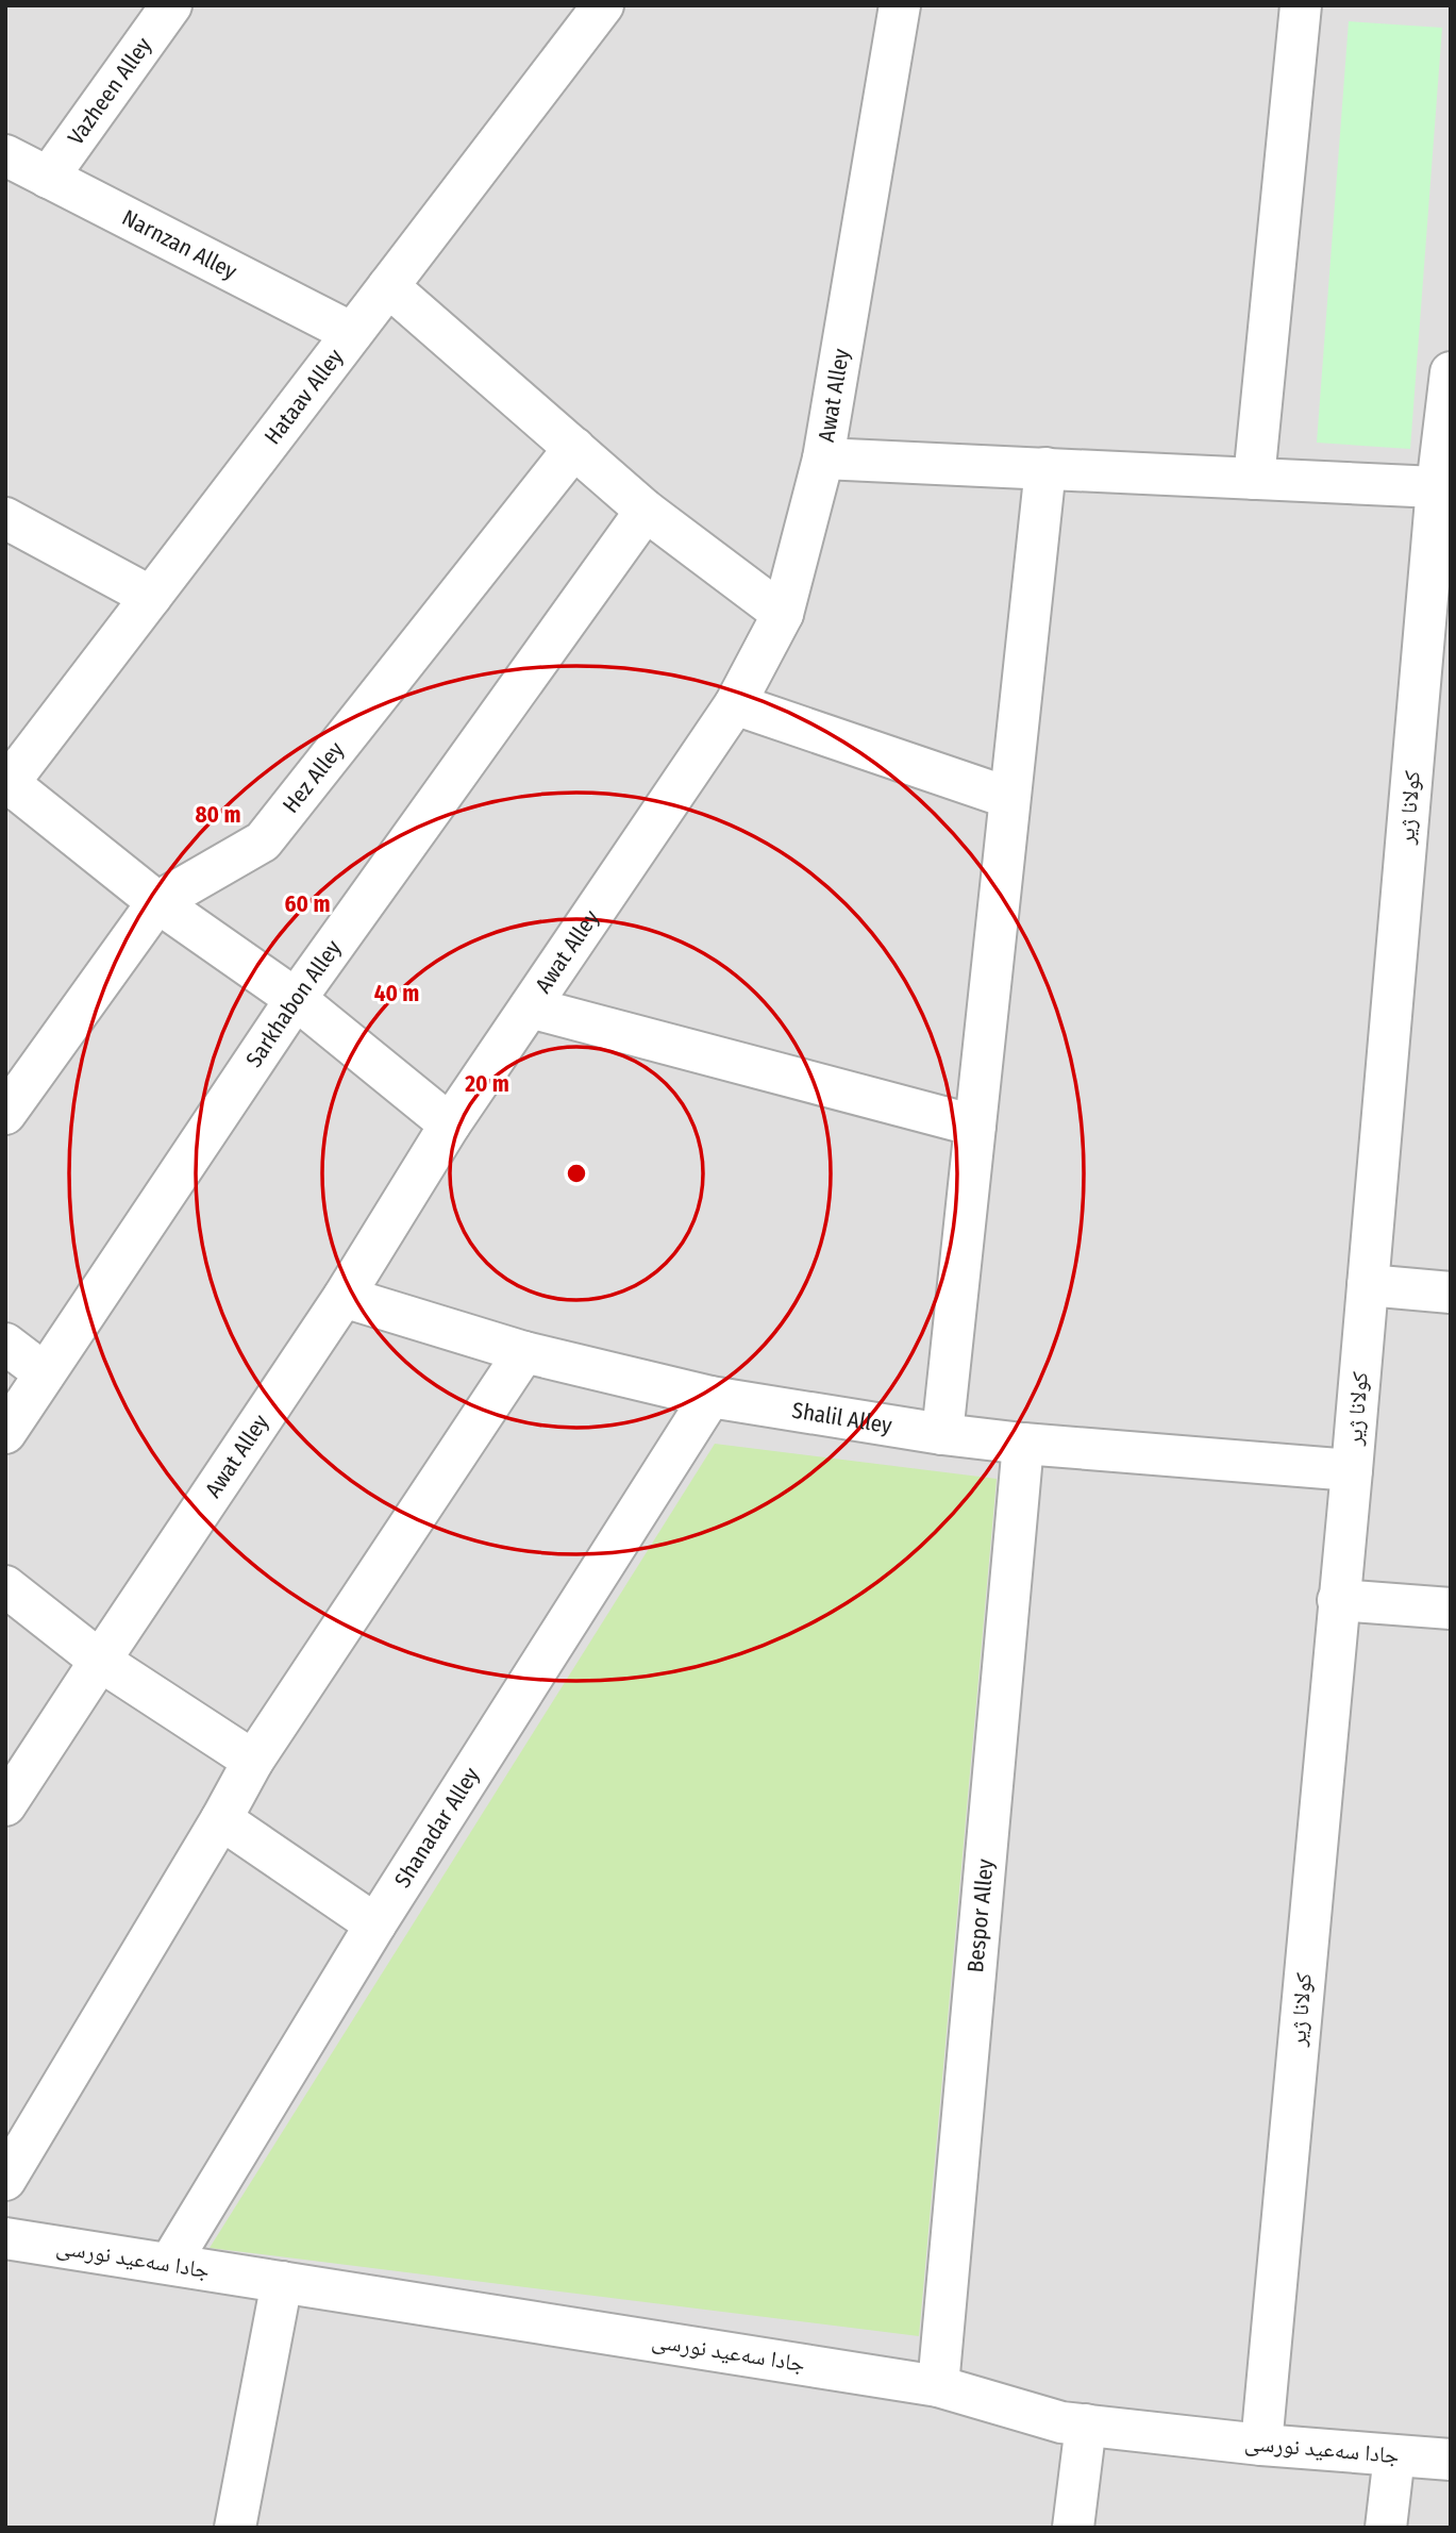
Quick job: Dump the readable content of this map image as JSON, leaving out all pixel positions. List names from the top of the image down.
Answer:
{
  "streets": {
    "street": [
      "Vazheen Alley",
      "Narnzan Alley",
      "Awat Alley",
      "Hataav Alley",
      "Hez Alley",
      "کولانا ژیر",
      "Sarkhabon Alley",
      "Shalil Alley",
      "Shanadar Alley",
      "Bespor Alley",
      "جادا سەعید نورسی"
    ]
  },
  "crossings": [
    ["Vazheen Alley", "Narnzan Alley"],
    ["Narnzan Alley", "Hataav Alley"],
    ["Awat Alley", "Shalil Alley"],
    ["کولانا ژیر", "Shalil Alley"],
    ["کولانا ژیر", "جادا سەعید نورسی"],
    ["Shalil Alley", "Shanadar Alley"],
    ["Shalil Alley", "Bespor Alley"],
    ["Shanadar Alley", "جادا سەعید نورسی"],
    ["Bespor Alley", "جادا سەعید نورسی"]
  ],
  "rings": [
    "80 m",
    "60 m",
    "40 m",
    "20 m"
  ]
}
